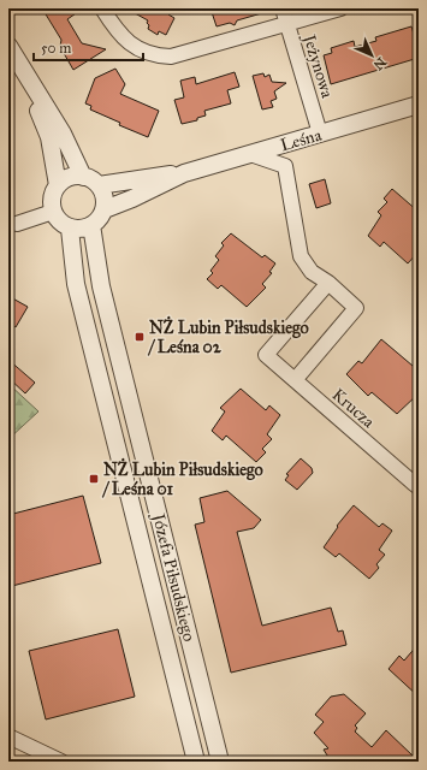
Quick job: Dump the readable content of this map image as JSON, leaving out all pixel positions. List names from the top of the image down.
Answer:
{
  "streets": {
    "street": [
      "Jeżynowa",
      "Leśna",
      "Krucza",
      "Józefa Piłsudskiego"
    ]
  },
  "crossings": [
    ["Jeżynowa", "Leśna"],
    ["Leśna", "Józefa Piłsudskiego"]
  ],
  "places": {
    "transit": ["NŻ Lubin Piłsudskiego / Leśna 02", "NŻ Lubin Piłsudskiego / Leśna 01"]
  },
  "scale_bar": "50 m",
  "north": "bottom right"
}
